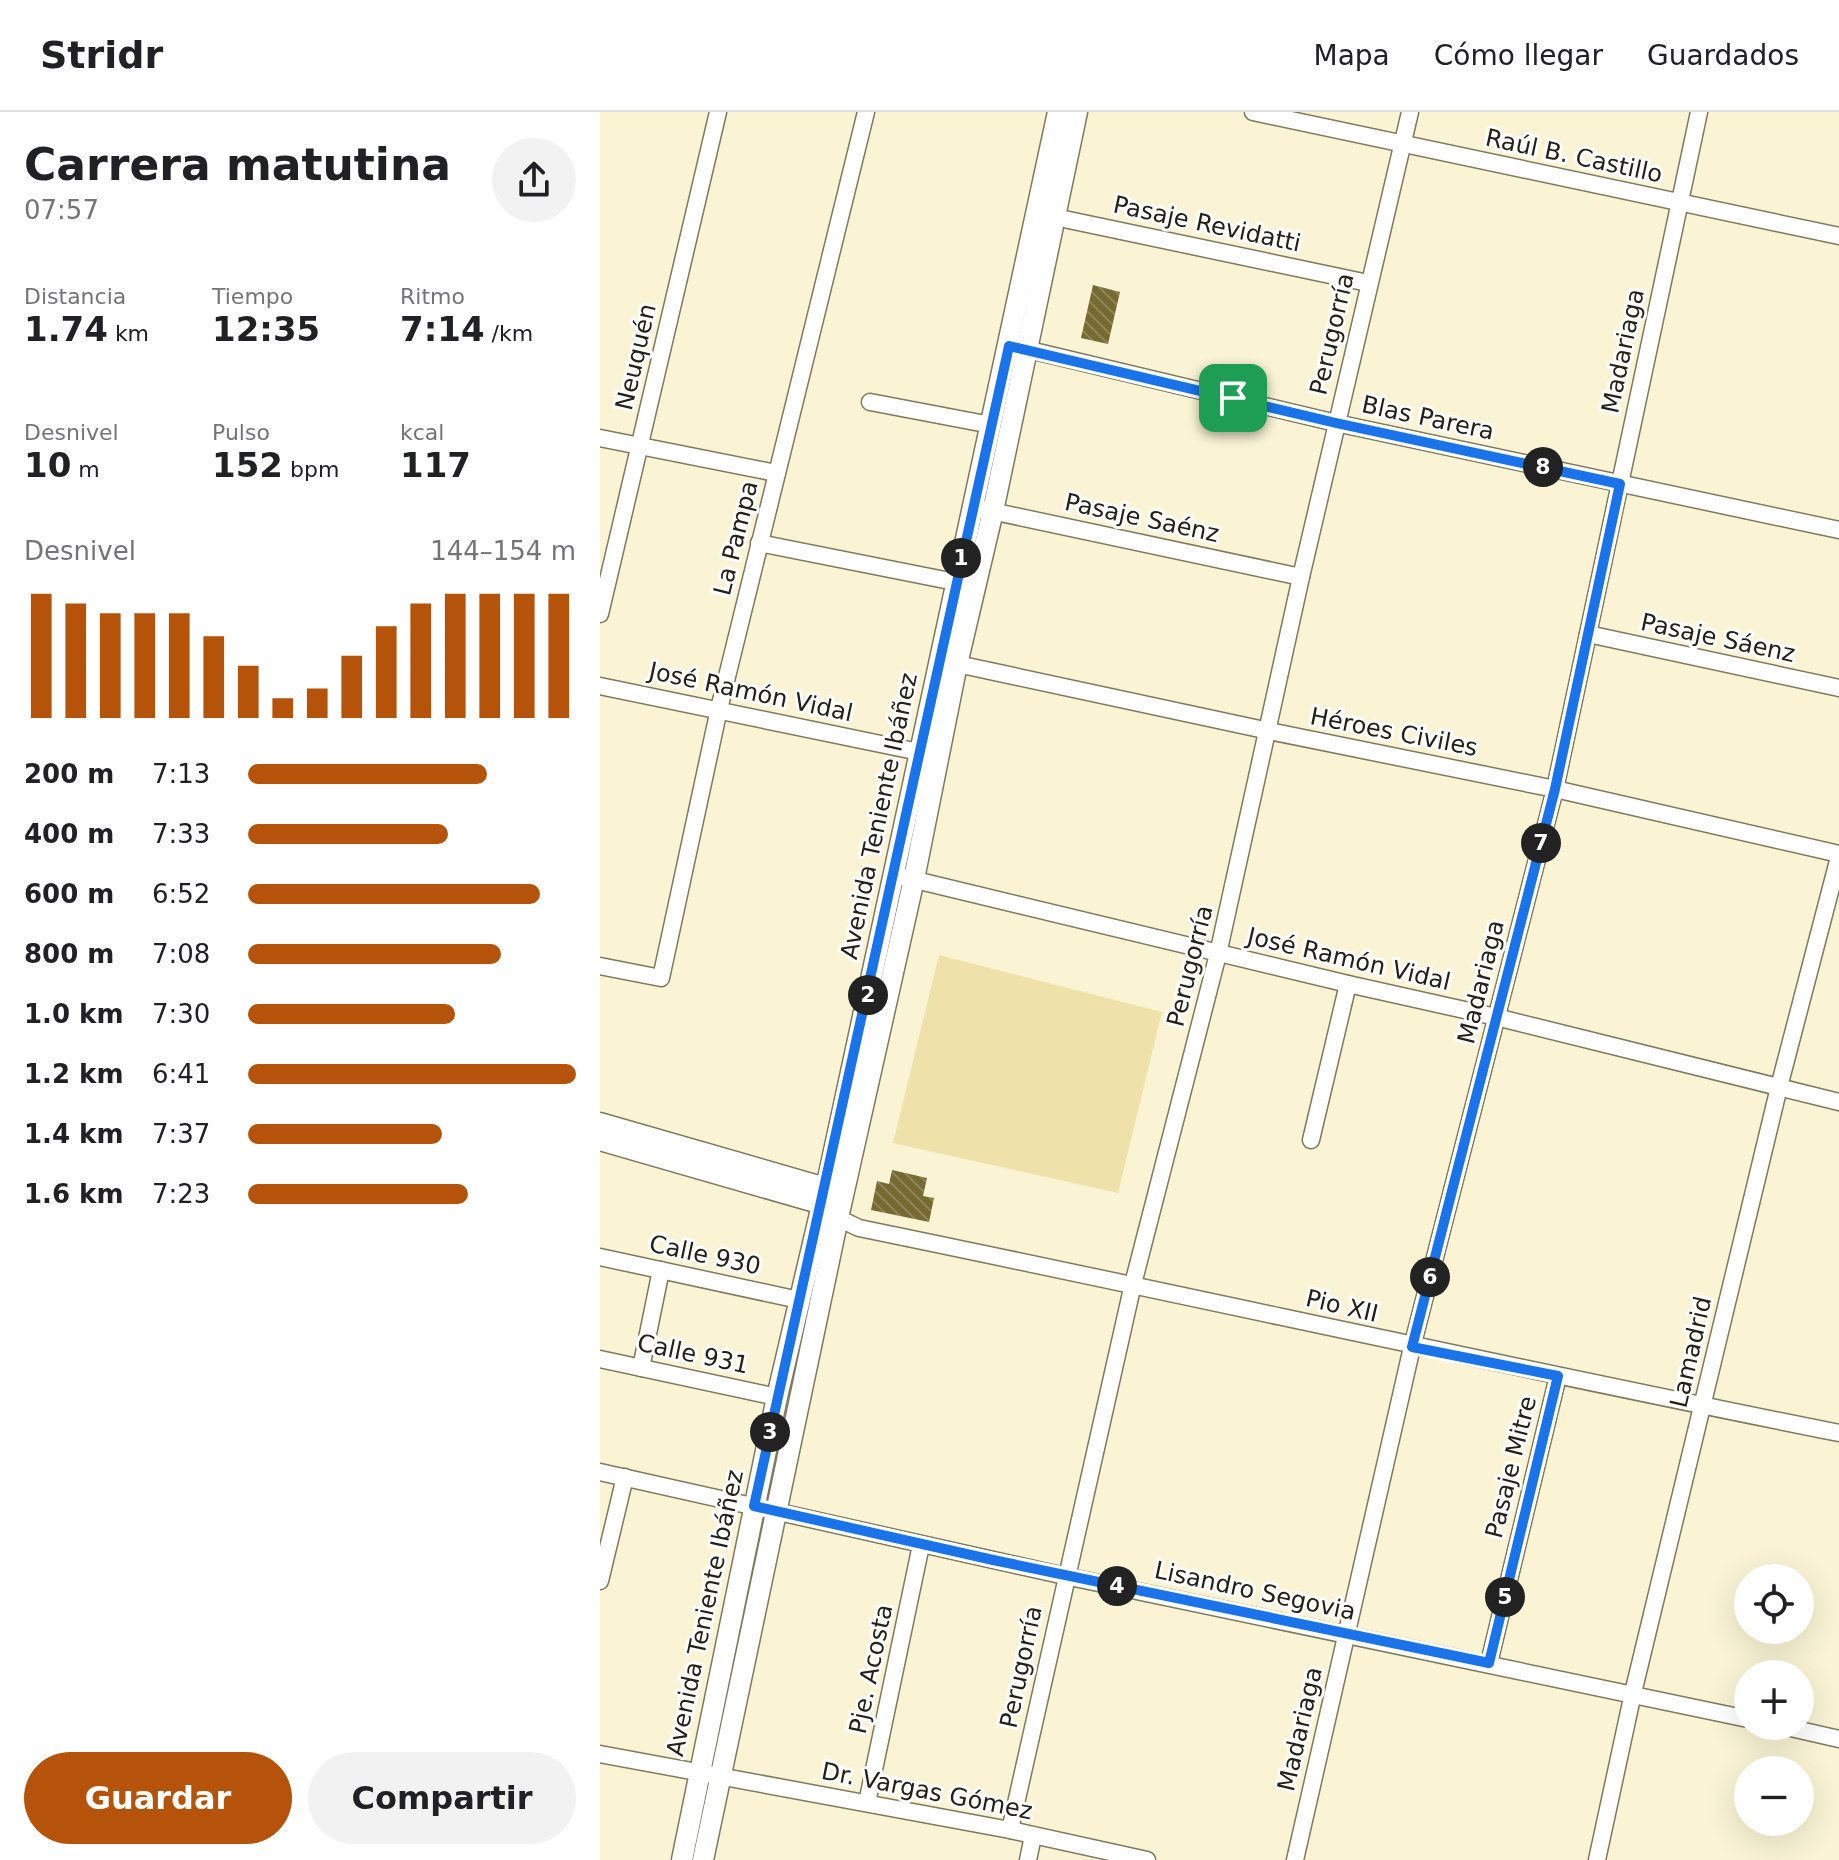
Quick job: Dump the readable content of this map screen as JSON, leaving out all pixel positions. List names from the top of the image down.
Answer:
{
  "streets": {
    "main road": ["Avenida Teniente Ibáñez"],
    "street": [
      "Raúl B. Castillo",
      "Pasaje Revidatti",
      "Perugorría",
      "Madariaga",
      "Neuquén",
      "Blas Parera",
      "Pasaje Saénz",
      "La Pampa",
      "Pasaje Sáenz",
      "José Ramón Vidal",
      "Héroes Civiles",
      "Calle 930",
      "Pio XII",
      "Lamadrid",
      "Calle 931",
      "Pasaje Mitre",
      "Lisandro Segovia",
      "Pje. Acosta",
      "Dr. Vargas Gómez"
    ]
  },
  "crossings": [
    ["Raúl B. Castillo", "Perugorría"],
    ["Raúl B. Castillo", "Madariaga"],
    ["Pasaje Revidatti", "Perugorría"],
    ["Pasaje Revidatti", "Avenida Teniente Ibáñez"],
    ["Perugorría", "Blas Parera"],
    ["Perugorría", "Pasaje Saénz"],
    ["Perugorría", "José Ramón Vidal"],
    ["Perugorría", "Héroes Civiles"],
    ["Perugorría", "Pio XII"],
    ["Perugorría", "Lisandro Segovia"],
    ["Perugorría", "Dr. Vargas Gómez"],
    ["Madariaga", "Blas Parera"],
    ["Madariaga", "Pasaje Sáenz"],
    ["Madariaga", "José Ramón Vidal"],
    ["Madariaga", "Héroes Civiles"],
    ["Madariaga", "Pio XII"],
    ["Madariaga", "Lisandro Segovia"],
    ["Blas Parera", "Avenida Teniente Ibáñez"],
    ["Pasaje Saénz", "Avenida Teniente Ibáñez"],
    ["La Pampa", "José Ramón Vidal"],
    ["José Ramón Vidal", "Avenida Teniente Ibáñez"],
    ["José Ramón Vidal", "Lamadrid"],
    ["Héroes Civiles", "Avenida Teniente Ibáñez"],
    ["Héroes Civiles", "Lamadrid"],
    ["Avenida Teniente Ibáñez", "Calle 930"],
    ["Avenida Teniente Ibáñez", "Pio XII"],
    ["Avenida Teniente Ibáñez", "Calle 931"],
    ["Avenida Teniente Ibáñez", "Lisandro Segovia"],
    ["Avenida Teniente Ibáñez", "Dr. Vargas Gómez"],
    ["Pio XII", "Lamadrid"],
    ["Pio XII", "Pasaje Mitre"],
    ["Lamadrid", "Lisandro Segovia"],
    ["Pasaje Mitre", "Lisandro Segovia"],
    ["Lisandro Segovia", "Pje. Acosta"],
    ["Pje. Acosta", "Dr. Vargas Gómez"]
  ],
  "page": {
    "header": "Stridr",
    "nav": ["Mapa", "Cómo llegar", "Guardados"],
    "heading": ["Carrera matutina", "07:57"],
    "stats": [
      ["Distancia", "1.74 km"],
      ["Tiempo", "12:35"],
      ["Ritmo", "7:14 /km"],
      ["Desnivel", "10 m"],
      ["Pulso", "152 bpm"],
      ["kcal", "117"]
    ],
    "pins": [
      "8",
      "1",
      "7",
      "2",
      "6",
      "3",
      "4",
      "5"
    ],
    "chart": ["Desnivel", "144–154 m"],
    "list": [
      {
        "name": "200 m",
        "note": "7:13"
      },
      {
        "name": "400 m",
        "note": "7:33"
      },
      {
        "name": "600 m",
        "note": "6:52"
      },
      {
        "name": "800 m",
        "note": "7:08"
      },
      {
        "name": "1.0 km",
        "note": "7:30"
      },
      {
        "name": "1.2 km",
        "note": "6:41"
      },
      {
        "name": "1.4 km",
        "note": "7:37"
      },
      {
        "name": "1.6 km",
        "note": "7:23"
      }
    ],
    "map_buttons": ["+", "−"],
    "buttons": ["Guardar", "Compartir"]
  }
}
